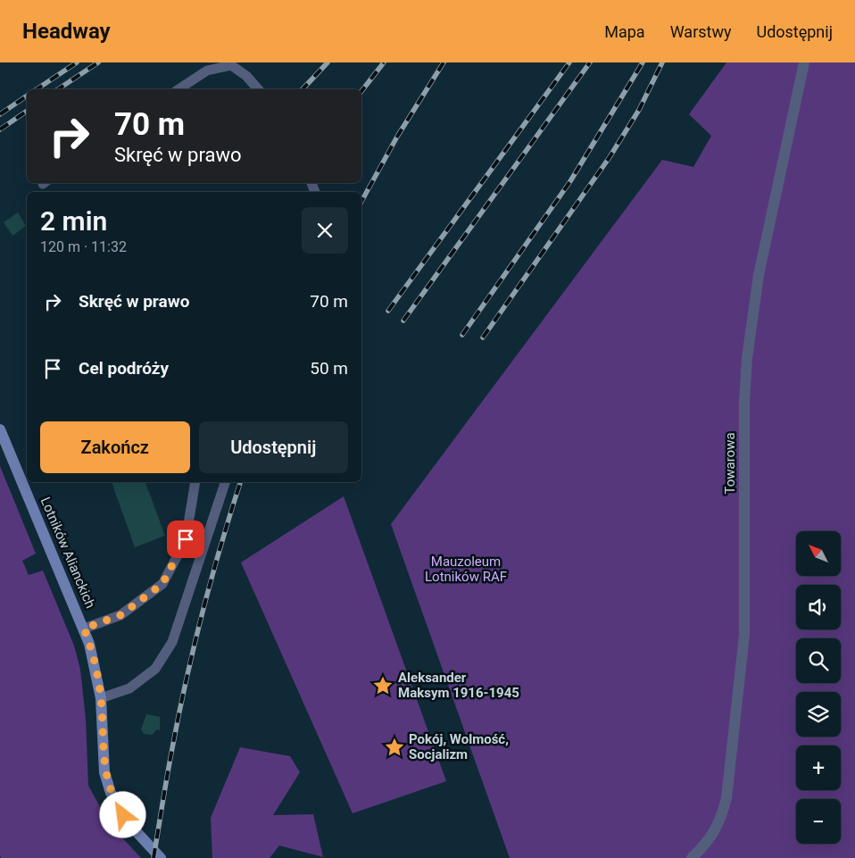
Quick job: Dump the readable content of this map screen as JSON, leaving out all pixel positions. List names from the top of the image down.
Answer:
{
  "streets": {
    "main road": ["Lotników Alianckich"],
    "street": ["Towarowa"]
  },
  "parks": ["Mauzoleum Lotników RAF"],
  "places": {
    "place": ["Aleksander Maksym 1916-1945", "Pokój, Wolmość, Socjalizm"]
  },
  "north": "top left",
  "page": {
    "header": "Headway",
    "nav": ["Mapa", "Warstwy", "Udostępnij"],
    "turn": ["70 m", "Skręć w prawo"],
    "heading": ["2 min", "120 m · 11:32"],
    "list": [
      {
        "name": "Skręć w prawo",
        "value": "70 m"
      },
      {
        "name": "Cel podróży",
        "value": "50 m"
      }
    ],
    "buttons": ["Zakończ", "Udostępnij"],
    "map_buttons": ["+", "−"]
  }
}
